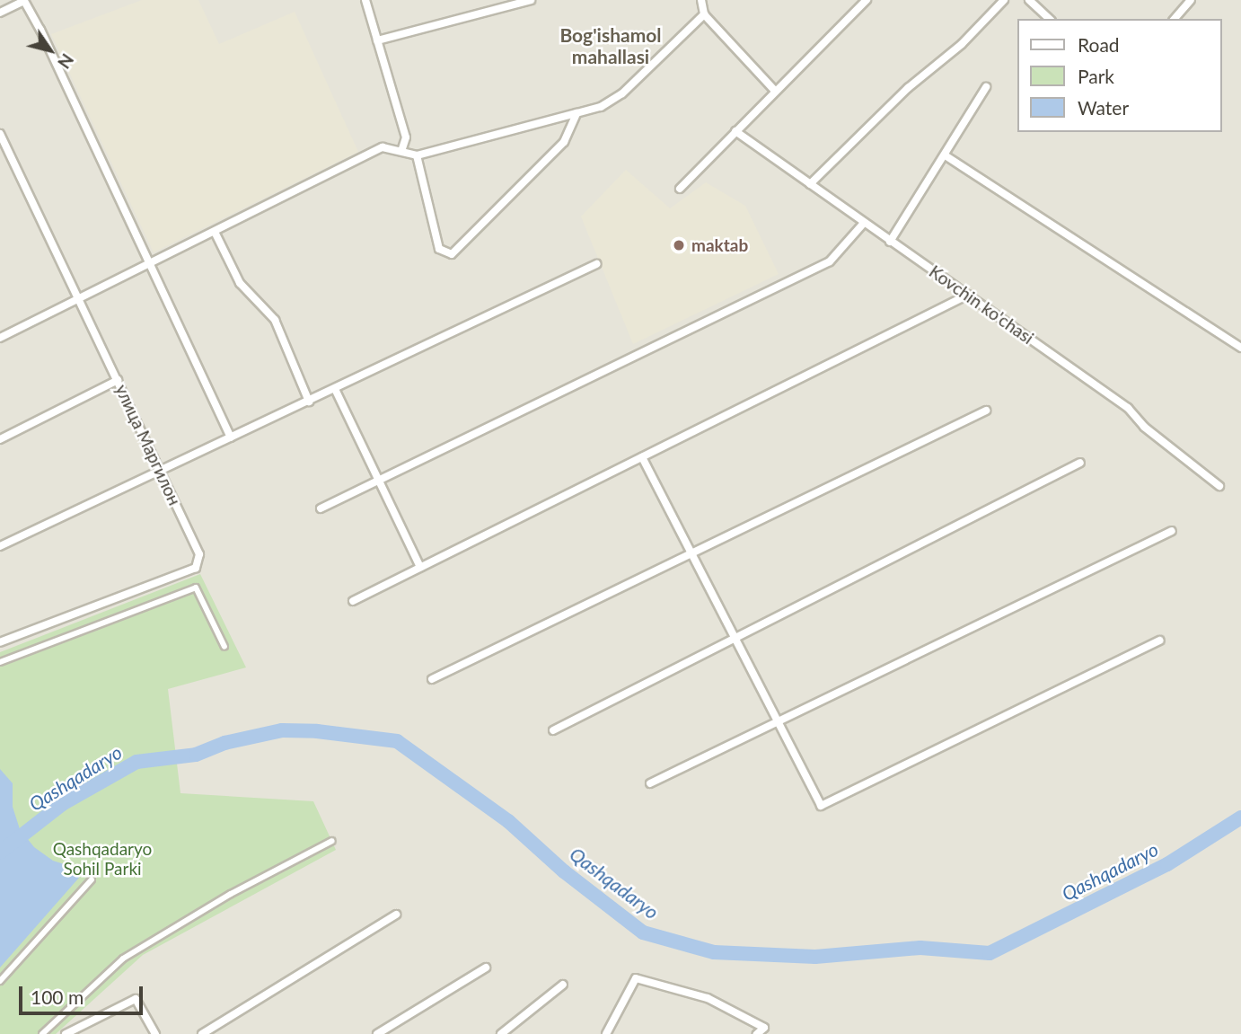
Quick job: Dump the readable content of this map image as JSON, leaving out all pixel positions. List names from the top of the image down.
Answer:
{
  "streets": {
    "street": ["Kovchin ko'chasi", "улица Маргилон"]
  },
  "districts": ["Bog'ishamol mahallasi"],
  "water": ["Qashqadaryo"],
  "parks": ["Qashqadaryo Sohil Parki"],
  "places": ["maktab"],
  "legend": ["Road", "Park", "Water"],
  "scale_bar": "100 m",
  "north": "bottom right"
}
